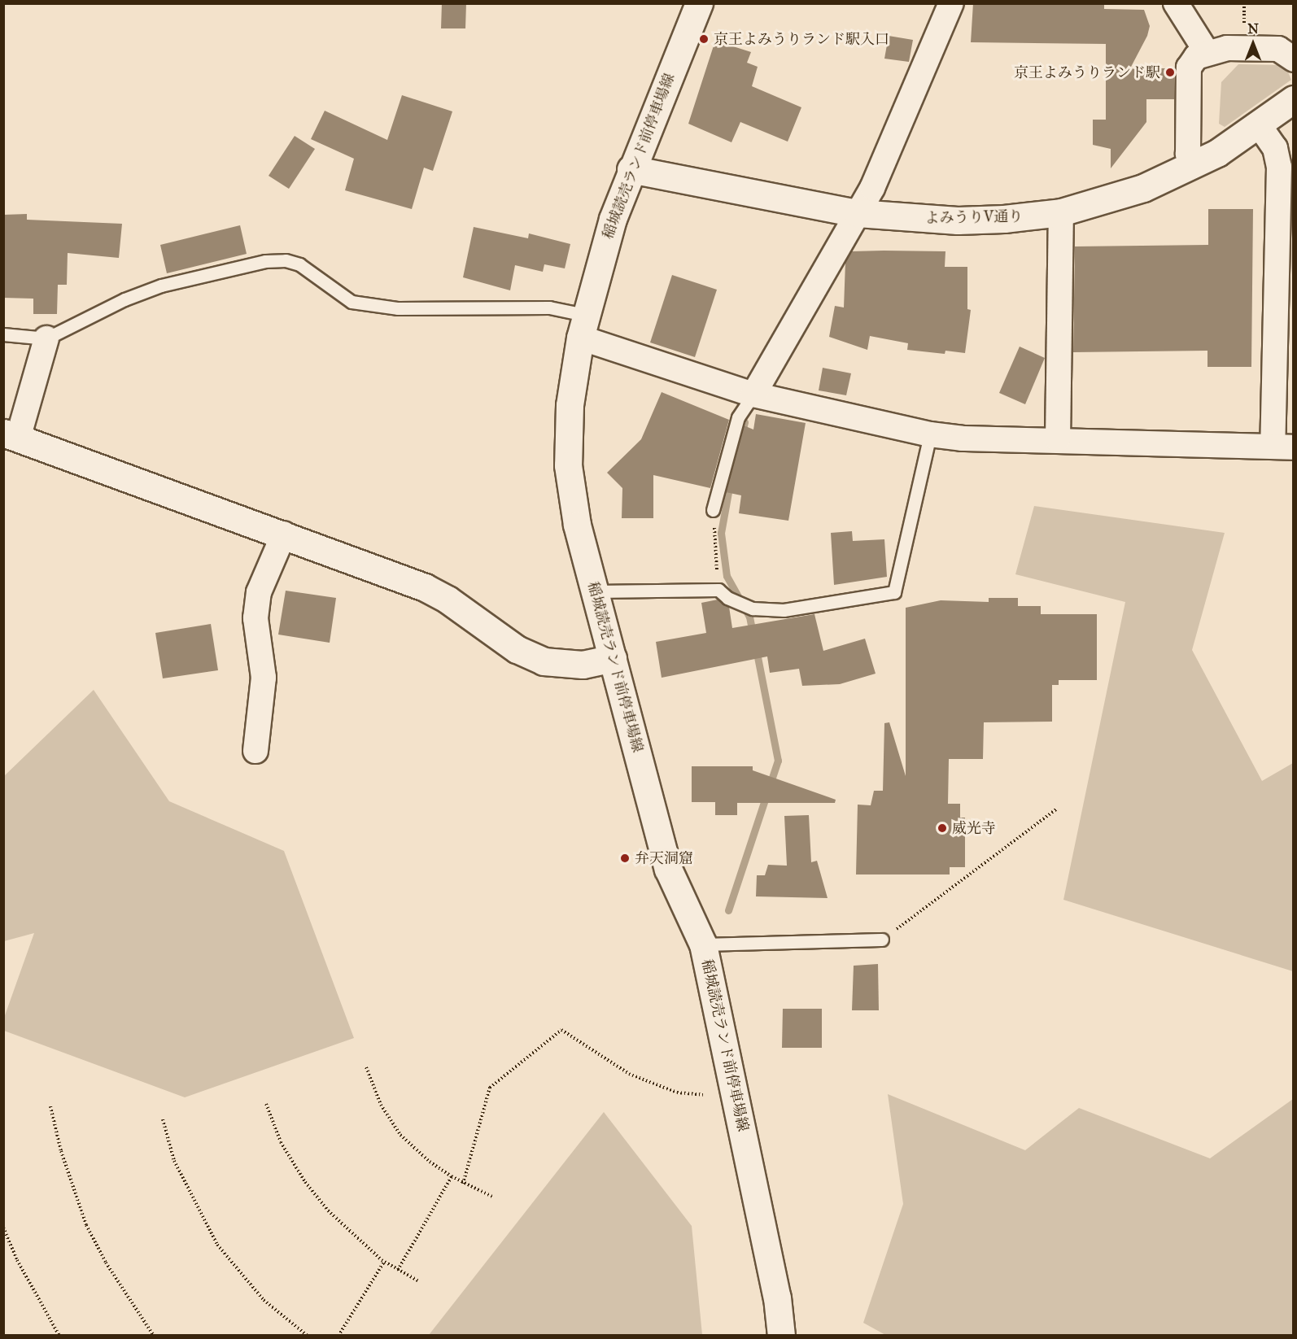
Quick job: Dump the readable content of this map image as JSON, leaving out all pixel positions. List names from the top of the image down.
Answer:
{
  "streets": {
    "main road": ["稲城読売ランド前停車場線", "よみうりV通り"]
  },
  "crossings": [
    ["稲城読売ランド前停車場線", "よみうりV通り"]
  ],
  "places": [
    "京王よみうりランド駅入口",
    "京王よみうりランド駅",
    "威光寺",
    "弁天洞窟"
  ],
  "north": "top"
}
